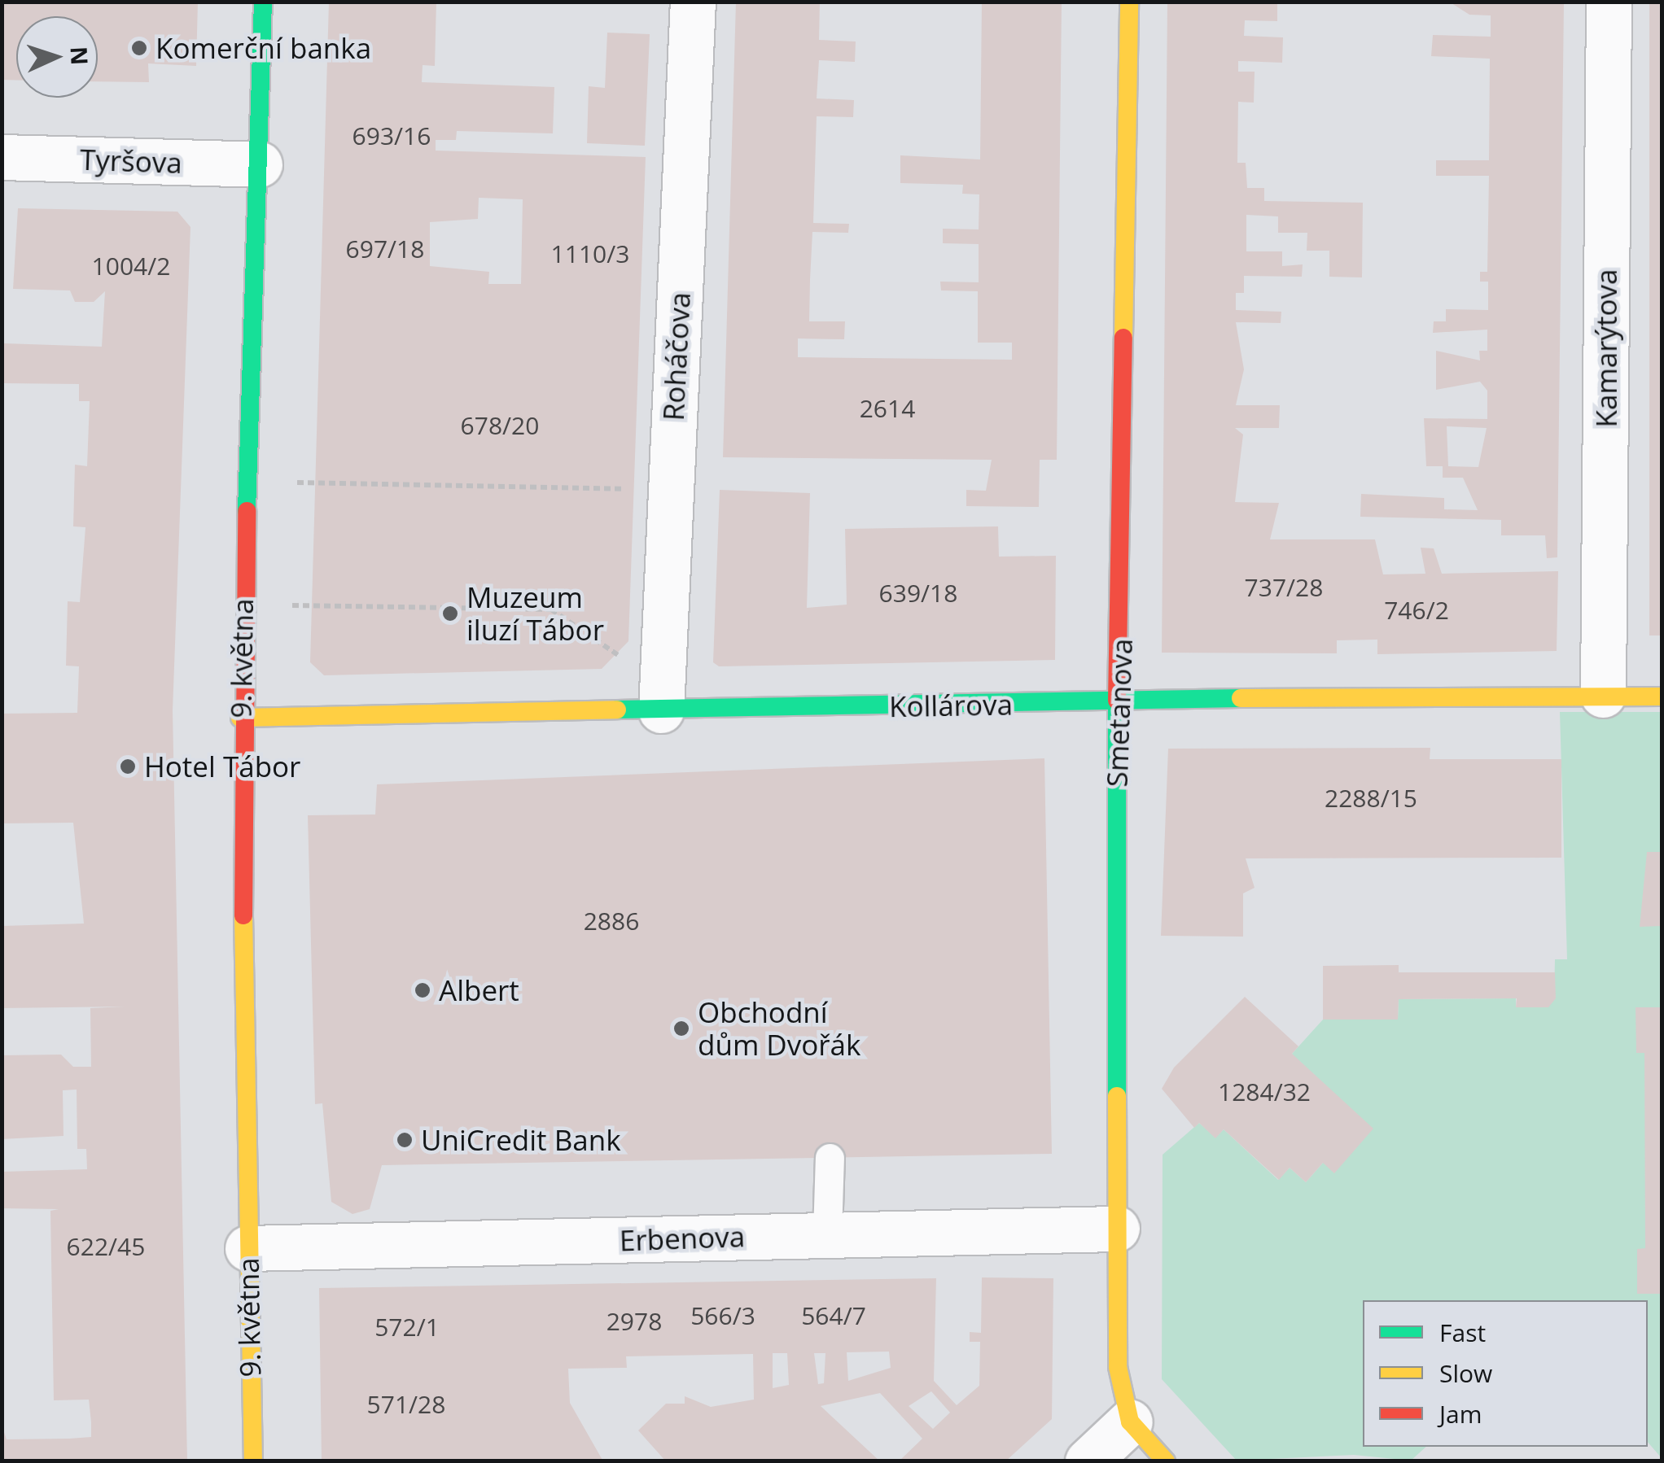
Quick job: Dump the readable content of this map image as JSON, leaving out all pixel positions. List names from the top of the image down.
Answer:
{
  "streets": {
    "street": [
      "Tyršova",
      "Kamarýtova",
      "Roháčova",
      "9. května",
      "Kollárova",
      "Smetanova",
      "Erbenova"
    ]
  },
  "crossings": [
    ["Tyršova", "9. května"],
    ["Kamarýtova", "Kollárova"],
    ["Roháčova", "Kollárova"],
    ["9. května", "Kollárova"],
    ["9. května", "Erbenova"],
    ["Kollárova", "Smetanova"],
    ["Smetanova", "Erbenova"]
  ],
  "places": [
    "Komerční banka",
    "Muzeum iluzí Tábor",
    "Hotel Tábor",
    "Albert",
    "Obchodní dům Dvořák",
    "UniCredit Bank"
  ],
  "house_numbers": [
    "693/16",
    "697/18",
    "1110/3",
    "1004/2",
    "2614",
    "678/20",
    "737/28",
    "639/18",
    "746/2",
    "2288/15",
    "2886",
    "1284/32",
    "622/45",
    "566/3",
    "564/7",
    "2978",
    "572/1",
    "571/28"
  ],
  "legend": ["Fast", "Slow", "Jam"],
  "north": "right"
}
